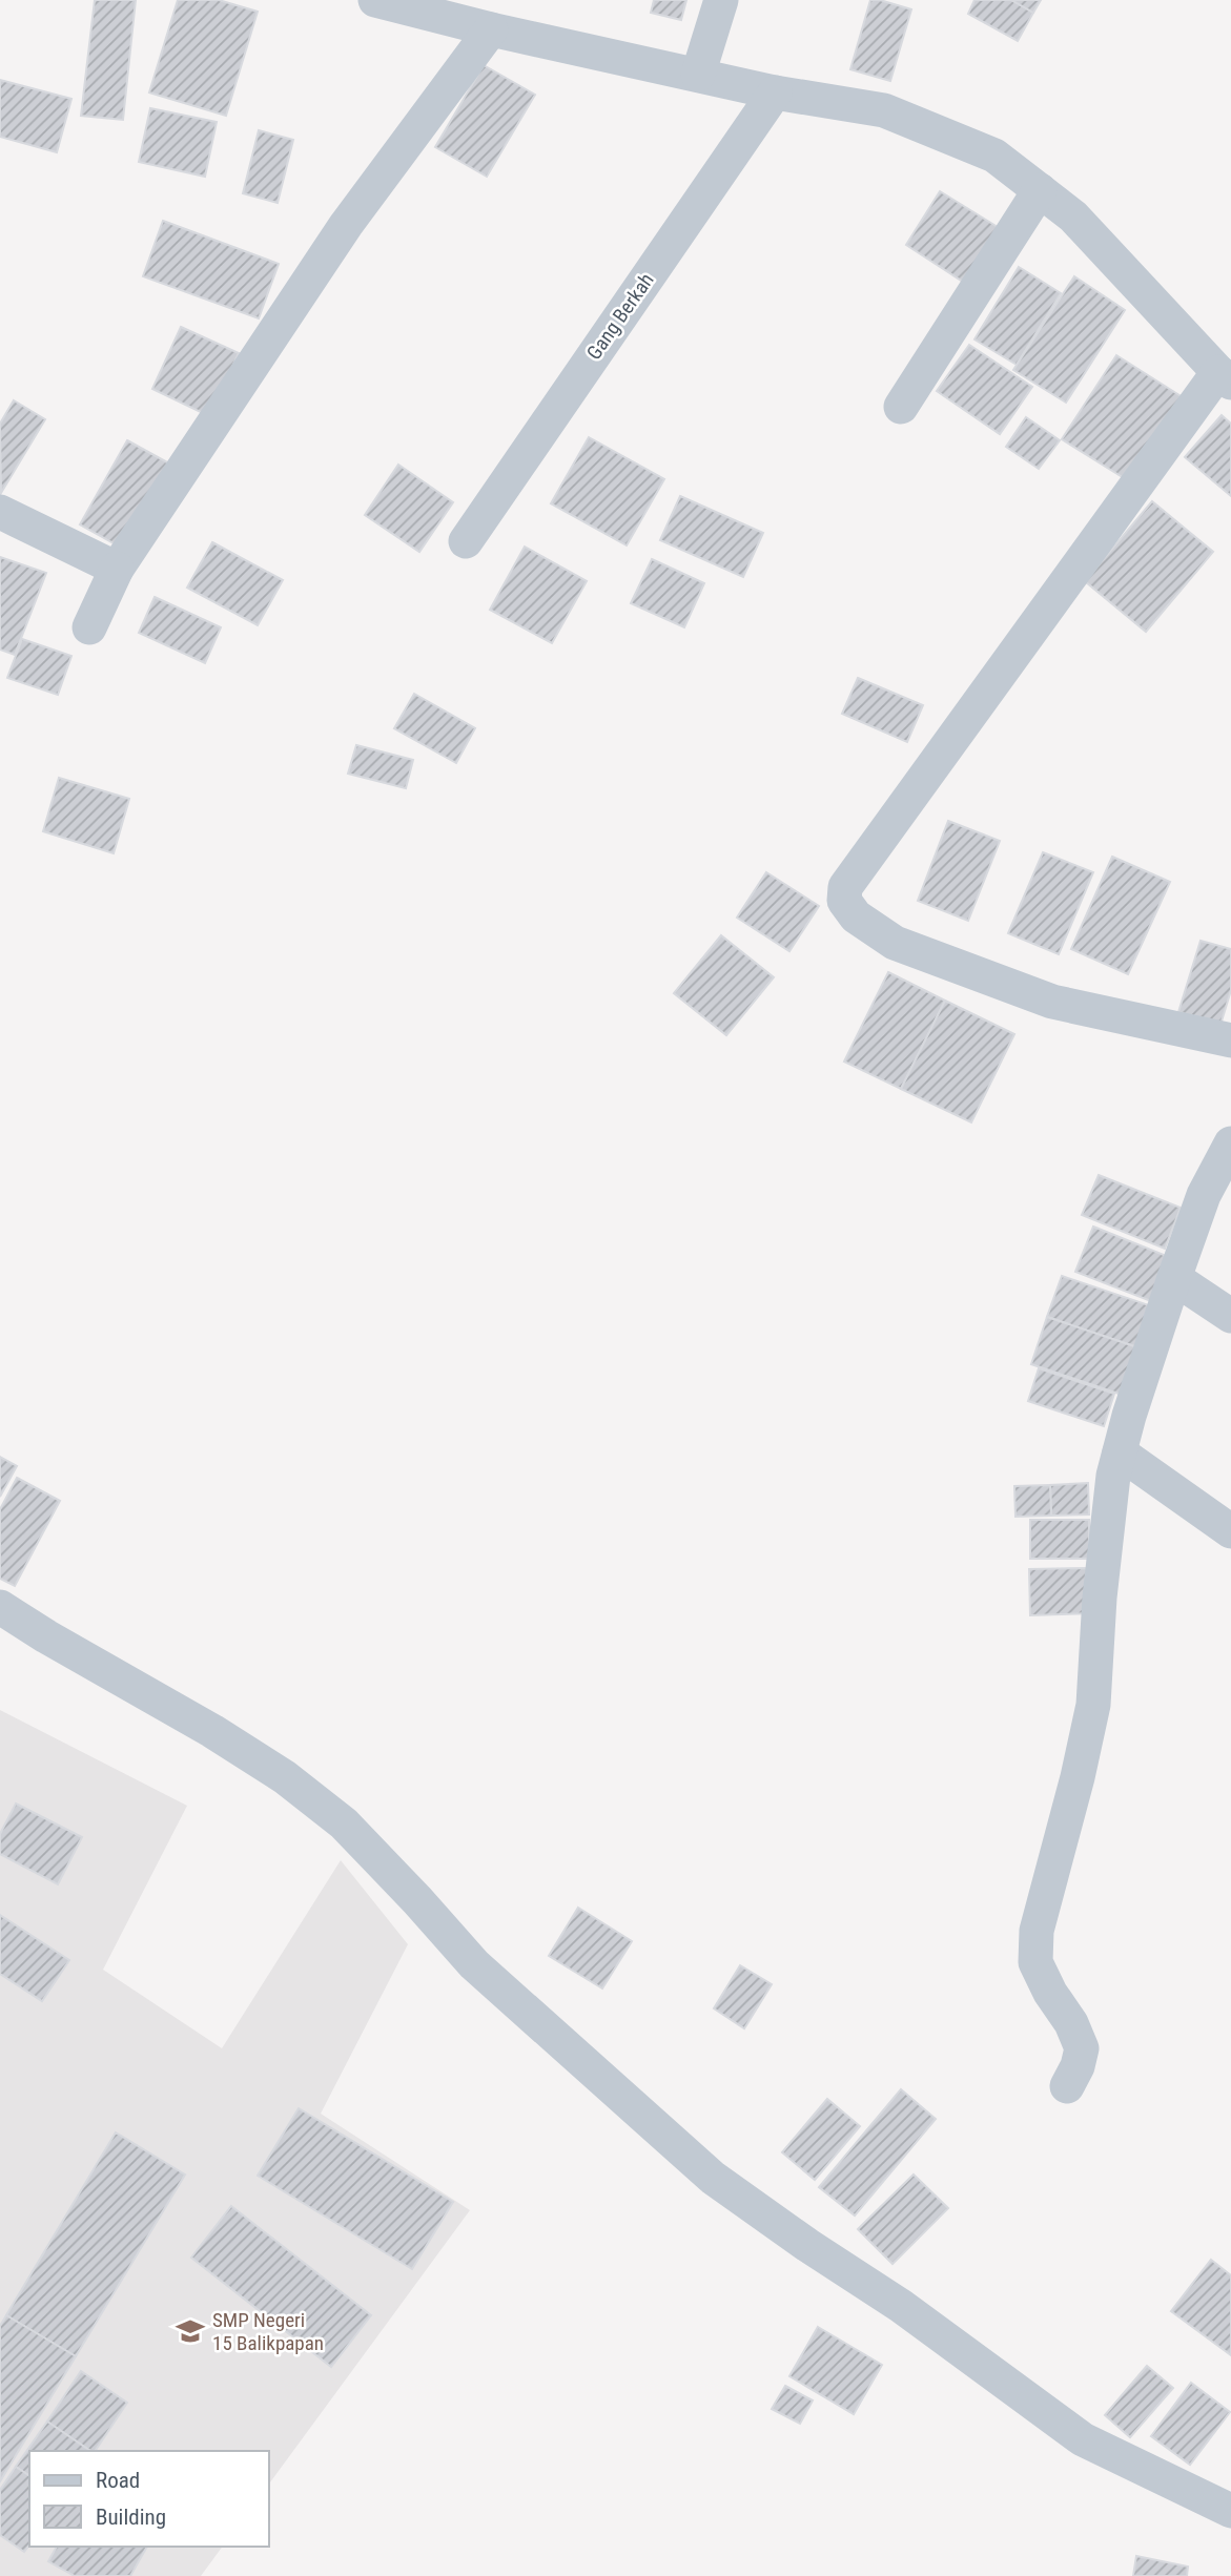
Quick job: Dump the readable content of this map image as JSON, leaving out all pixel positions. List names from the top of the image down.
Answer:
{
  "streets": {
    "street": ["Gang Berkah"]
  },
  "places": {
    "school or university": ["SMP Negeri 15 Balikpapan"]
  },
  "legend": ["Road", "Building"]
}
